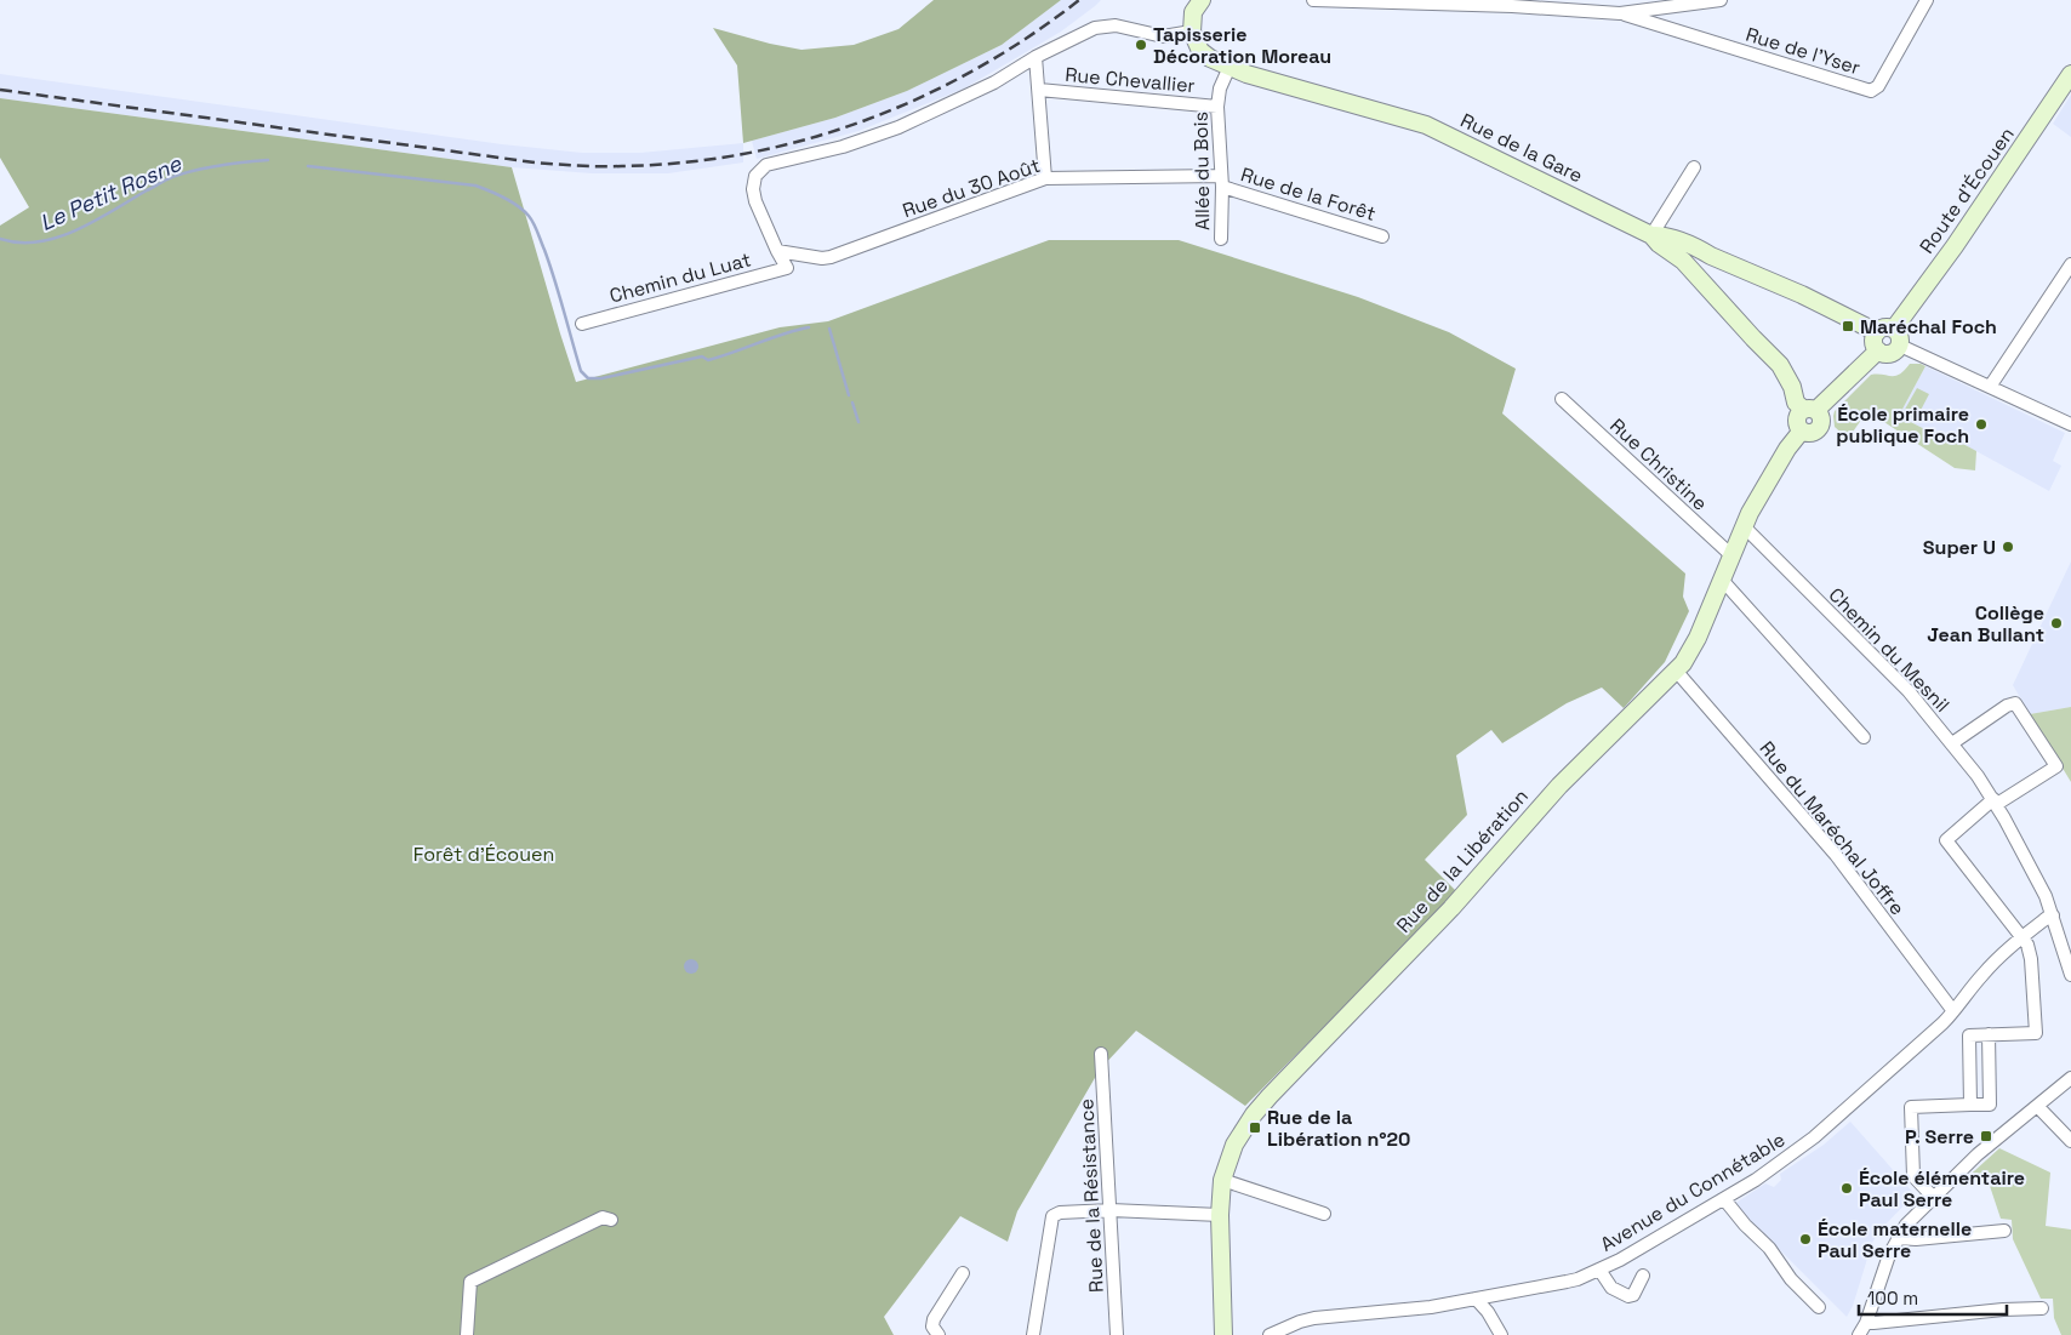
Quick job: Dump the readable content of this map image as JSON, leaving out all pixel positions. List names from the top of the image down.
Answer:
{
  "streets": {
    "main road": ["Rue de la Gare", "Route d'Écouen", "Rue de la Libération"],
    "street": [
      "Rue de l'Yser",
      "Rue Chevallier",
      "Allée du Bois",
      "Rue du 30 Août",
      "Rue de la Forêt",
      "Chemin du Luat",
      "Rue Christine",
      "Chemin du Mesnil",
      "Rue du Maréchal Joffre",
      "Avenue du Connétable",
      "Rue de la Résistance"
    ]
  },
  "crossings": [
    ["Rue Chevallier", "Allée du Bois"],
    ["Rue de la Gare", "Allée du Bois"],
    ["Rue de la Gare", "Rue de la Libération"],
    ["Allée du Bois", "Rue du 30 Août"],
    ["Allée du Bois", "Rue de la Forêt"],
    ["Rue du 30 Août", "Rue de la Forêt"],
    ["Rue du 30 Août", "Chemin du Luat"],
    ["Rue Christine", "Rue de la Libération"],
    ["Chemin du Mesnil", "Rue de la Libération"],
    ["Chemin du Mesnil", "Avenue du Connétable"],
    ["Rue du Maréchal Joffre", "Rue de la Libération"],
    ["Rue du Maréchal Joffre", "Avenue du Connétable"]
  ],
  "water": ["Le Petit Rosne"],
  "parks": ["Forêt d'Écouen"],
  "places": {
    "other": [
      "Tapisserie Décoration Moreau",
      "École primaire publique Foch",
      "Super U",
      "Collège Jean Bullant",
      "École élémentaire Paul Serre",
      "École maternelle Paul Serre"
    ],
    "transit": ["Maréchal Foch", "Rue de la Libération n°20", "P. Serre"]
  },
  "scale_bar": "100 m"
}
